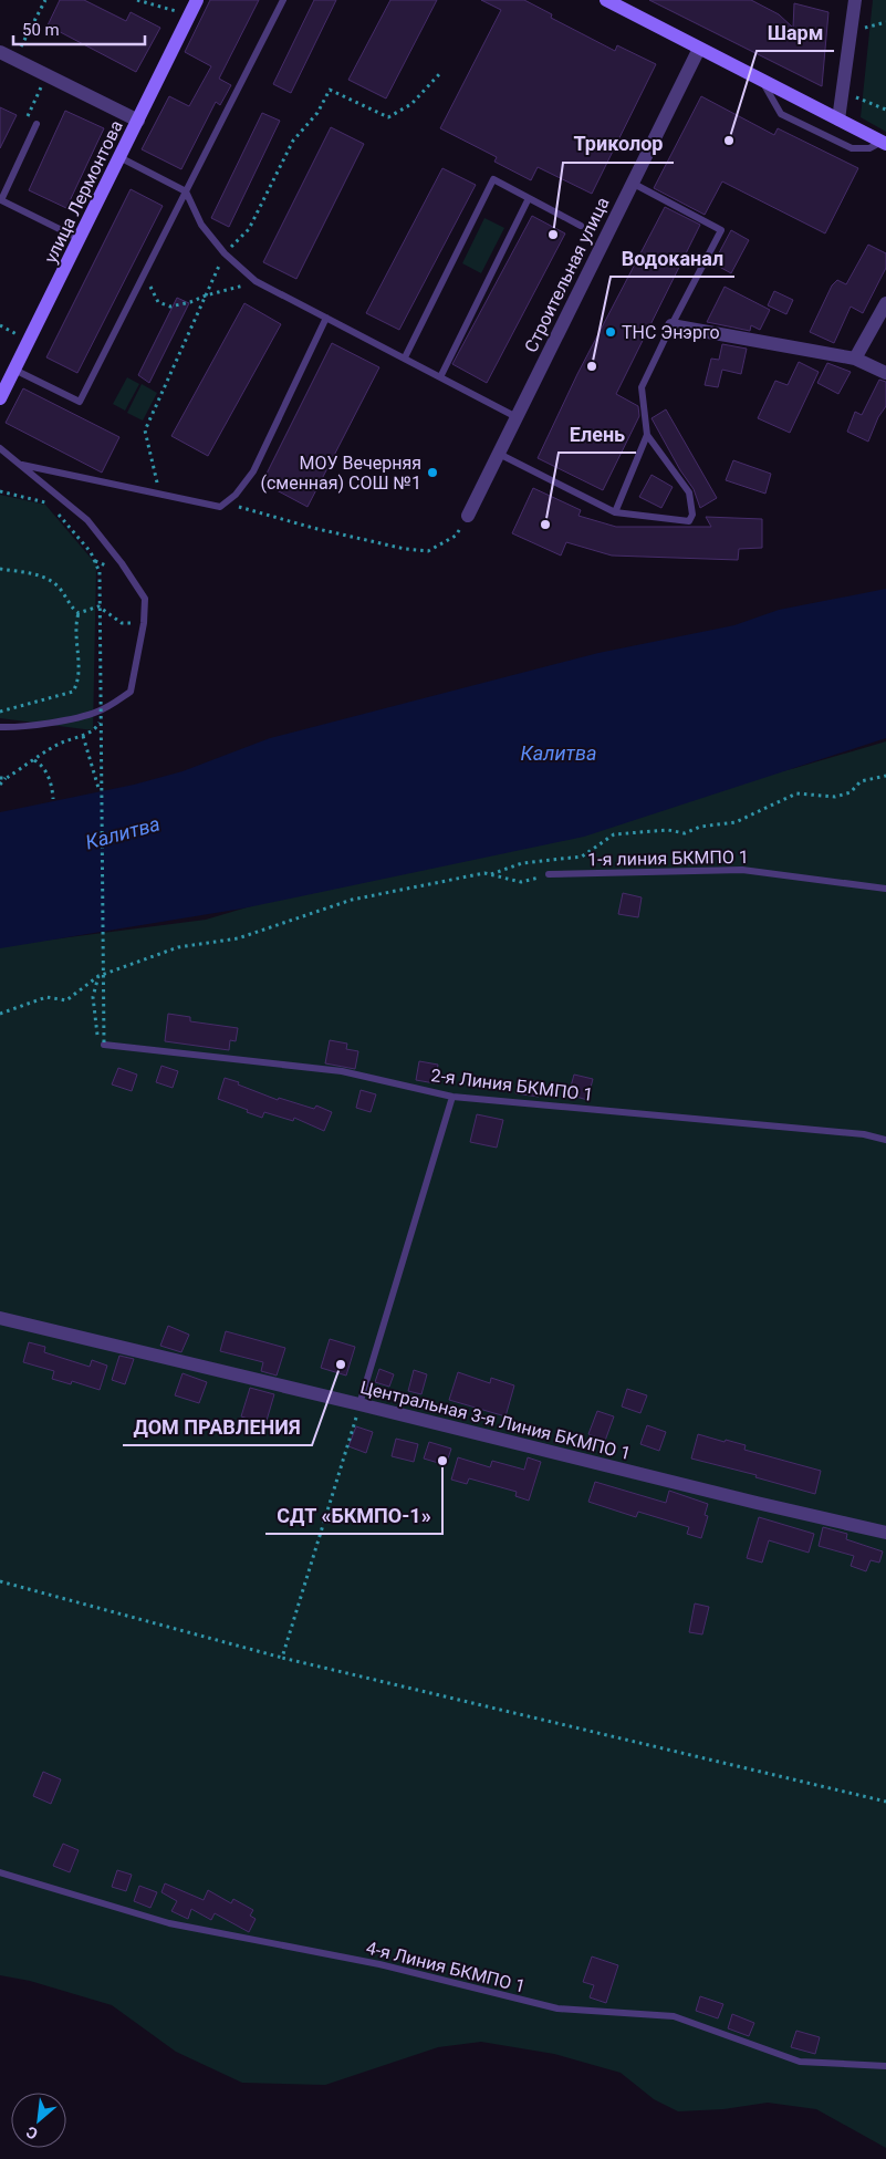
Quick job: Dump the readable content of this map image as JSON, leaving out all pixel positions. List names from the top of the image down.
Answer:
{
  "streets": {
    "street": ["улица Лермонтова", "Строительная улица", "Центральная 3-я Линия БКМПО 1"],
    "lane": ["1-я линия БКМПО 1", "2-я Линия БКМПО 1", "4-я Линия БКМПО 1"]
  },
  "water": ["Калитва"],
  "places": [
    "Шарм",
    "Триколор",
    "ТНС Энэрго",
    "Водоканал",
    "МОУ Вечерняя (сменная) СОШ №1",
    "Елень",
    "ДОМ ПРАВЛЕНИЯ",
    "СДТ «БКМПО-1»"
  ],
  "scale_bar": "50 m",
  "north": "bottom left"
}
